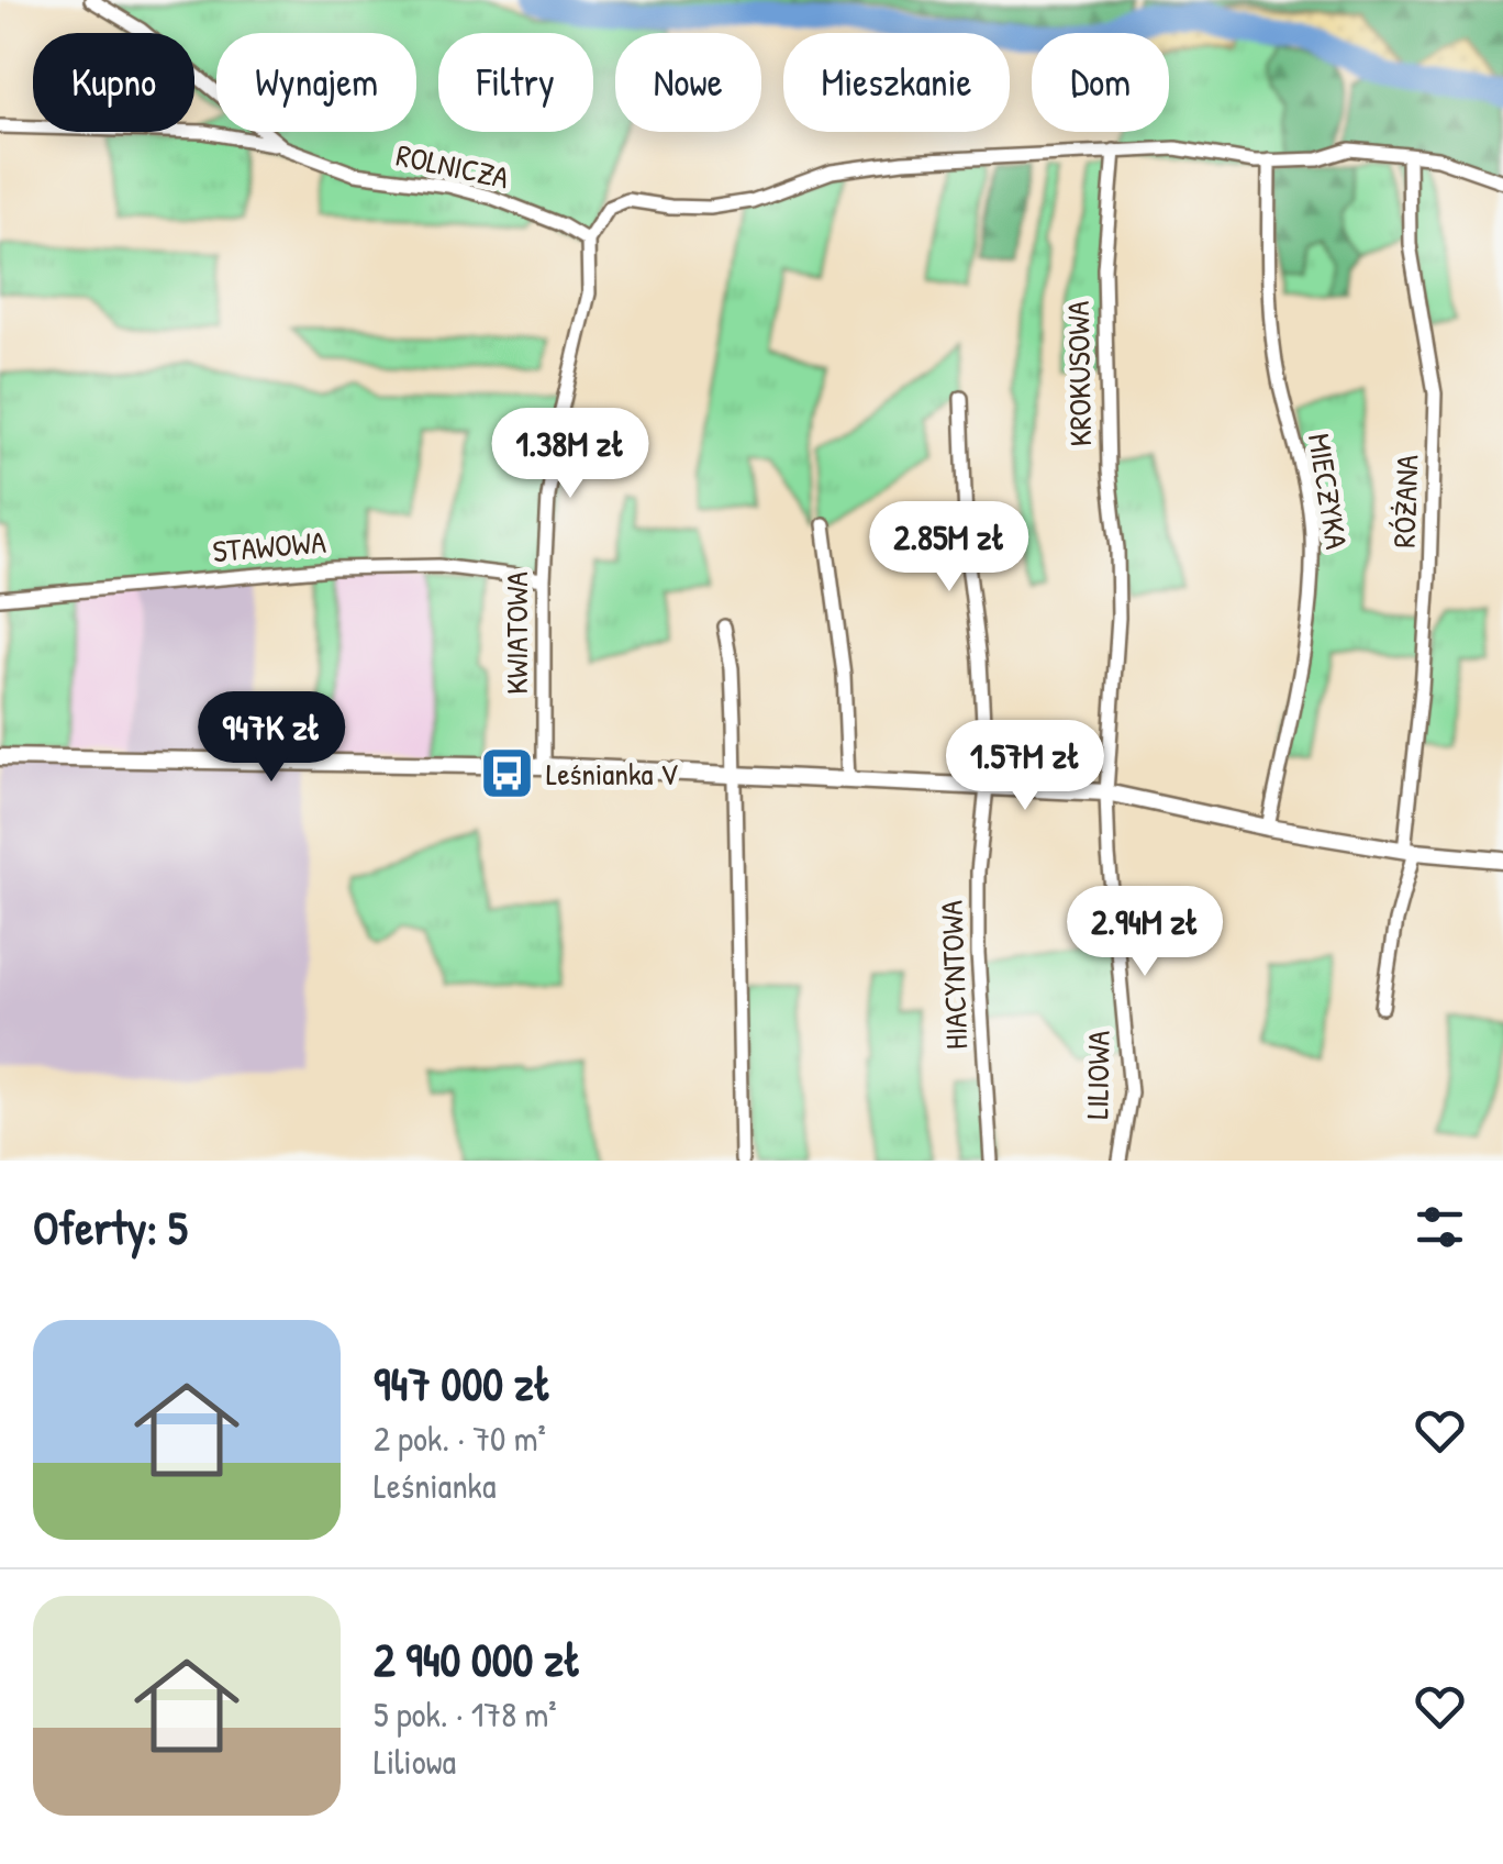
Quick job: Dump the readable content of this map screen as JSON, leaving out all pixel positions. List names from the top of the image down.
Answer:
{
  "streets": {
    "street": [
      "ROLNICZA",
      "KROKUSOWA",
      "MIECZYKA",
      "RÓŻANA",
      "STAWOWA",
      "KWIATOWA",
      "HIACYNTOWA",
      "LILIOWA"
    ]
  },
  "crossings": [
    ["ROLNICZA", "KWIATOWA"],
    ["KROKUSOWA", "LILIOWA"],
    ["STAWOWA", "KWIATOWA"]
  ],
  "places": {
    "bus stop": ["Leśnianka V"]
  },
  "page": {
    "chip": [
      "Kupno",
      "Wynajem",
      "Filtry",
      "Nowe",
      "Mieszkanie",
      "Dom"
    ],
    "price": [
      "1.38M zł",
      "2.85M zł",
      "947K zł",
      "1.57M zł",
      "2.94M zł"
    ],
    "heading": "Oferty: 5",
    "list": [
      {
        "name": "947 000 zł",
        "note": "2 pok. · 70 m² · Leśnianka"
      },
      {
        "name": "2 940 000 zł",
        "note": "5 pok. · 178 m² · Liliowa"
      }
    ]
  }
}
